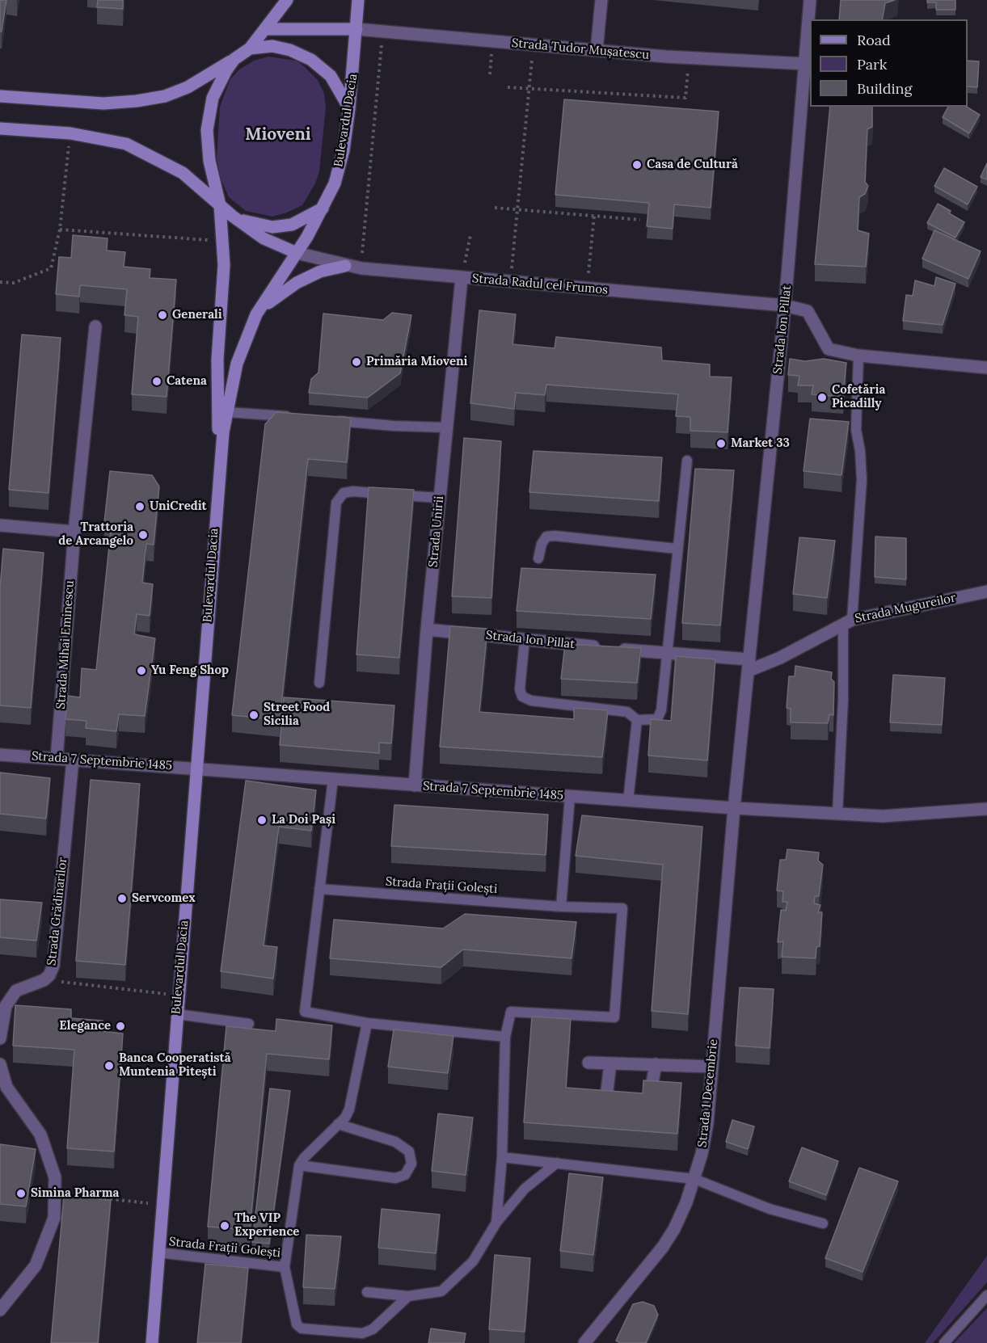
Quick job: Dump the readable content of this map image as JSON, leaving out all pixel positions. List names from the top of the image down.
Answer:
{
  "streets": {
    "main road": ["Bulevardul Dacia"],
    "street": [
      "Strada Tudor Mușatescu",
      "Strada Radul cel Frumos",
      "Strada Ion Pillat",
      "Strada Unirii",
      "Strada Mugureilor",
      "Strada Mihai Eminescu",
      "Strada 7 Septembrie 1485",
      "Strada Grădinarilor",
      "Strada 1 Decembrie"
    ],
    "lane": ["Strada Frații Golești"]
  },
  "crossings": [
    ["Strada Tudor Mușatescu", "Bulevardul Dacia"],
    ["Strada Tudor Mușatescu", "Strada Ion Pillat"],
    ["Bulevardul Dacia", "Strada Radul cel Frumos"],
    ["Bulevardul Dacia", "Strada 7 Septembrie 1485"],
    ["Bulevardul Dacia", "Strada Frații Golești"],
    ["Strada Radul cel Frumos", "Strada Ion Pillat"],
    ["Strada Radul cel Frumos", "Strada Unirii"],
    ["Strada Ion Pillat", "Strada Unirii"],
    ["Strada Ion Pillat", "Strada Mugureilor"],
    ["Strada Ion Pillat", "Strada 7 Septembrie 1485"],
    ["Strada Ion Pillat", "Strada 1 Decembrie"],
    ["Strada Unirii", "Strada 7 Septembrie 1485"],
    ["Strada Mihai Eminescu", "Strada 7 Septembrie 1485"],
    ["Strada 7 Septembrie 1485", "Strada Grădinarilor"],
    ["Strada 7 Septembrie 1485", "Strada 1 Decembrie"]
  ],
  "districts": ["Mioveni"],
  "places": [
    "Casa de Cultură",
    "Generali",
    "Primăria Mioveni",
    "Catena",
    "Cofetăria Picadilly",
    "Market 33",
    "UniCredit",
    "Trattoria de Arcangelo",
    "Yu Feng Shop",
    "Street Food Sicilia",
    "La Doi Pași",
    "Servcomex",
    "Elegance",
    "Banca Cooperatistă Muntenia Pitești",
    "Simina Pharma",
    "The VIP Experience"
  ],
  "legend": ["Road", "Park", "Building"]
}
